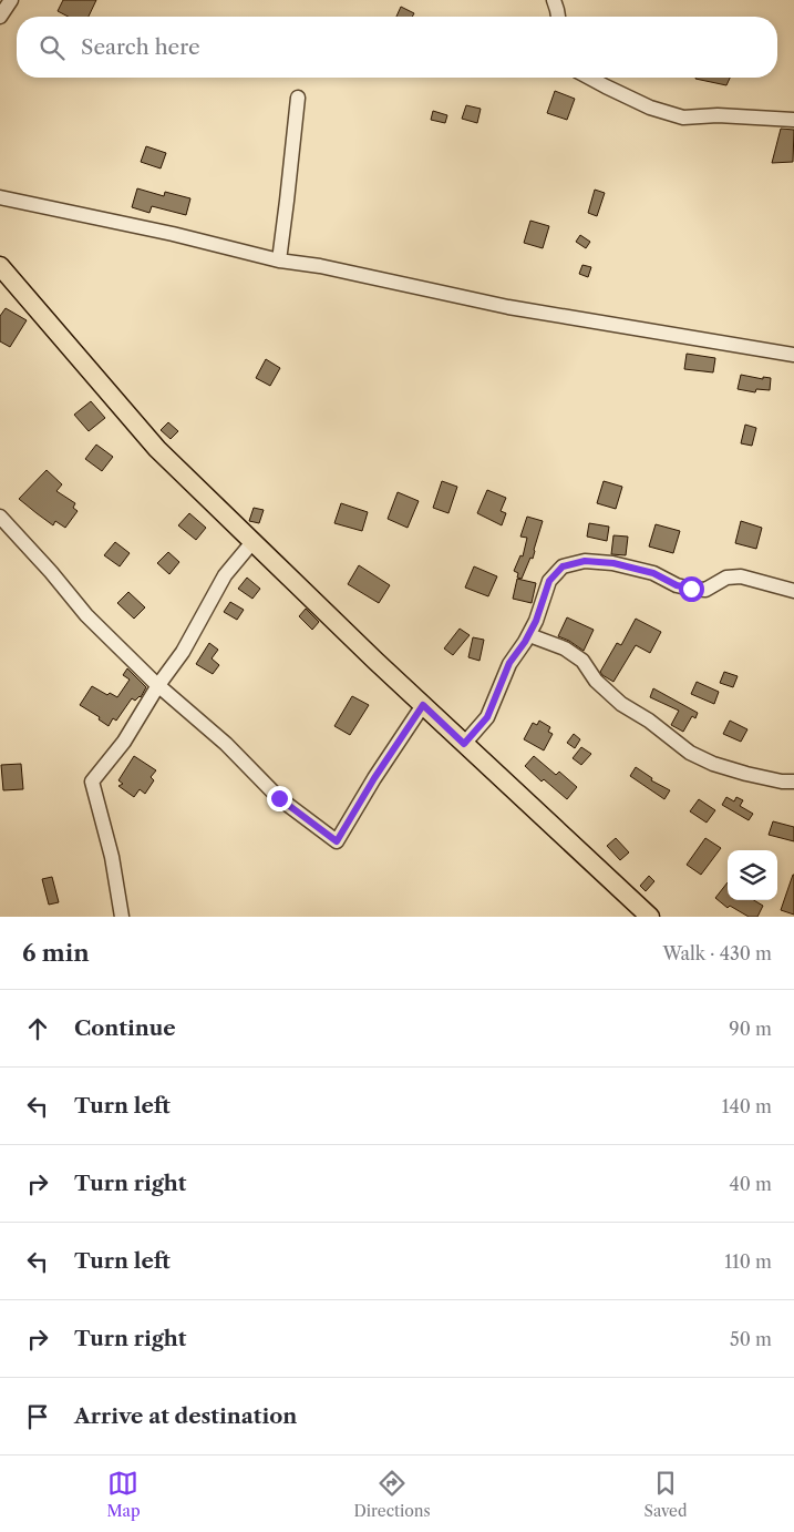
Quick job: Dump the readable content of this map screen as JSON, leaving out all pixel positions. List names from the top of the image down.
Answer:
{
  "page": {
    "search": "Search here",
    "heading": ["6 min", "Walk · 430 m"],
    "list": [
      ["Continue", "90 m"],
      ["Turn left", "140 m"],
      ["Turn right", "40 m"],
      ["Turn left", "110 m"],
      ["Turn right", "50 m"],
      "Arrive at destination"
    ],
    "nav": ["Map", "Directions", "Saved"]
  }
}
